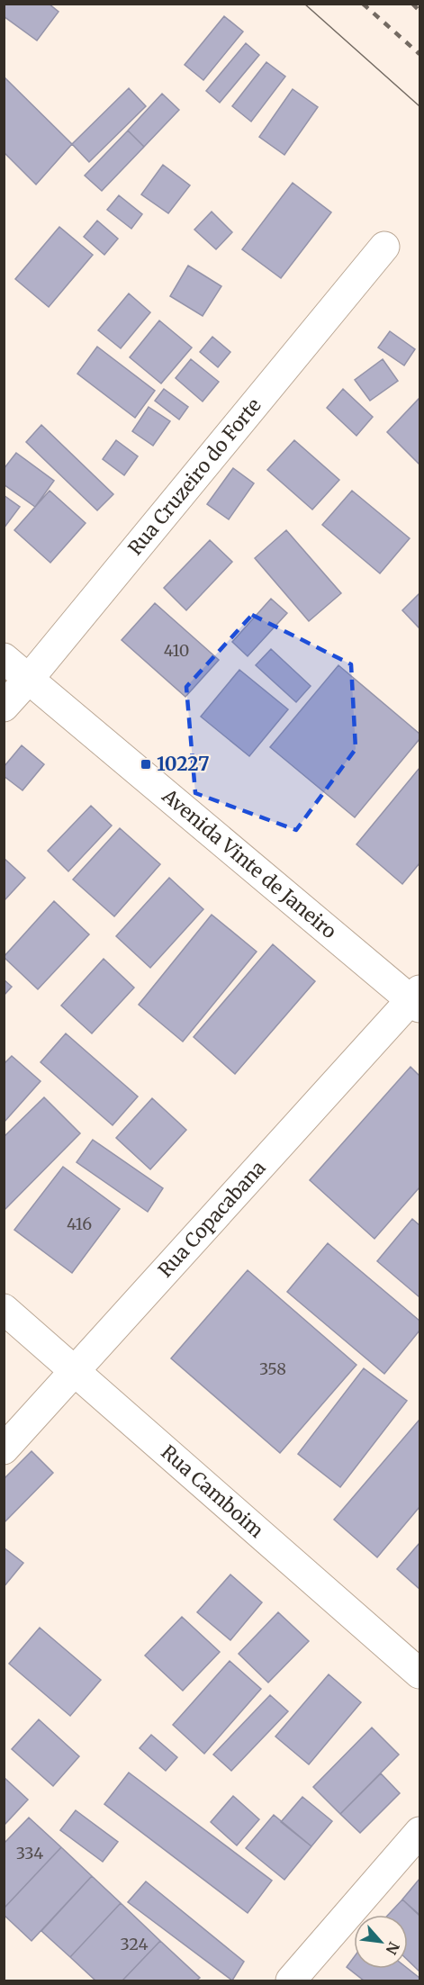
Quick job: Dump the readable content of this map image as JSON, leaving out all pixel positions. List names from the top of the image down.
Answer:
{
  "streets": {
    "street": [
      "Rua Cruzeiro do Forte",
      "Avenida Vinte de Janeiro",
      "Rua Copacabana",
      "Rua Camboim"
    ]
  },
  "crossings": [
    ["Rua Cruzeiro do Forte", "Avenida Vinte de Janeiro"],
    ["Avenida Vinte de Janeiro", "Rua Copacabana"],
    ["Rua Copacabana", "Rua Camboim"]
  ],
  "places": {
    "transit": ["10227"]
  },
  "house_numbers": [
    "410",
    "416",
    "358",
    "334",
    "324"
  ],
  "north": "bottom right"
}
